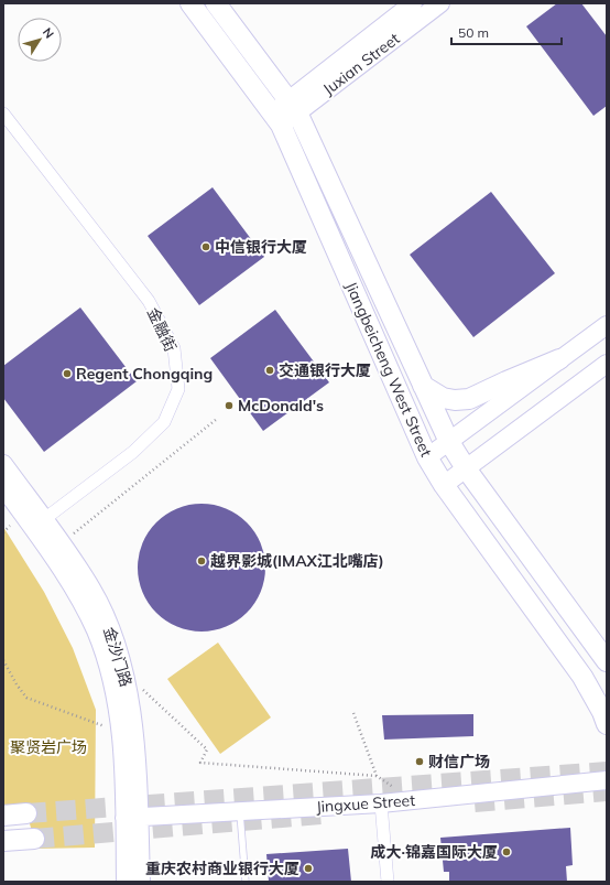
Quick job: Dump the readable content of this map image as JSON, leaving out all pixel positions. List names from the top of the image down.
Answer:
{
  "streets": {
    "main road": ["Jiangbeicheng West Street"],
    "street": [
      "Juxian Street",
      "金融街",
      "金沙门路",
      "Jingxue Street"
    ]
  },
  "crossings": [
    ["Juxian Street", "Jiangbeicheng West Street"],
    ["金融街", "金沙门路"],
    ["金沙门路", "Jingxue Street"]
  ],
  "parks": ["聚贤岩广场"],
  "places": [
    "中信银行大厦",
    "交通银行大厦",
    "Regent Chongqing",
    "McDonald's",
    "越界影城(IMAX江北嘴店)",
    "财信广场",
    "成大·锦嘉国际大厦",
    "重庆农村商业银行大厦"
  ],
  "scale_bar": "50 m",
  "north": "top right"
}
